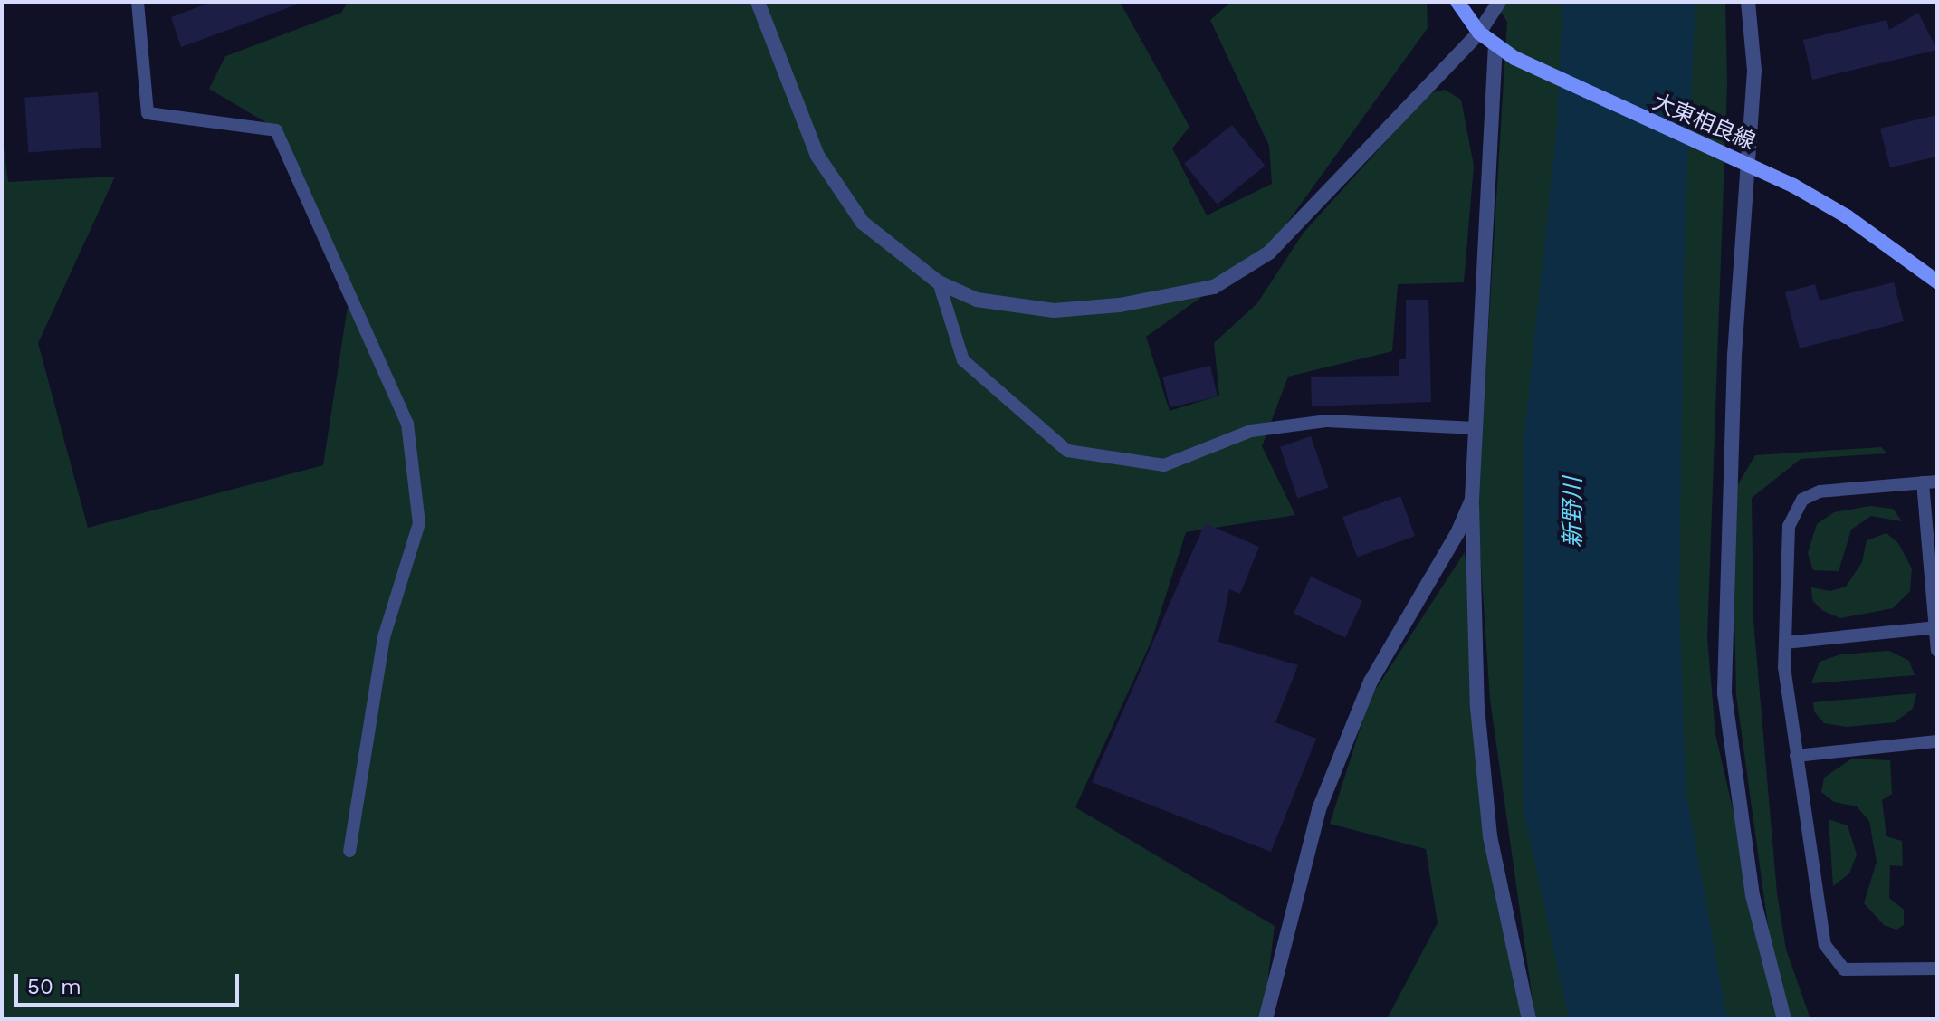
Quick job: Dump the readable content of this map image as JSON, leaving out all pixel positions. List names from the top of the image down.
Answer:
{
  "streets": {
    "main road": ["大東相良線"]
  },
  "water": ["新野川"],
  "scale_bar": "50 m"
}
